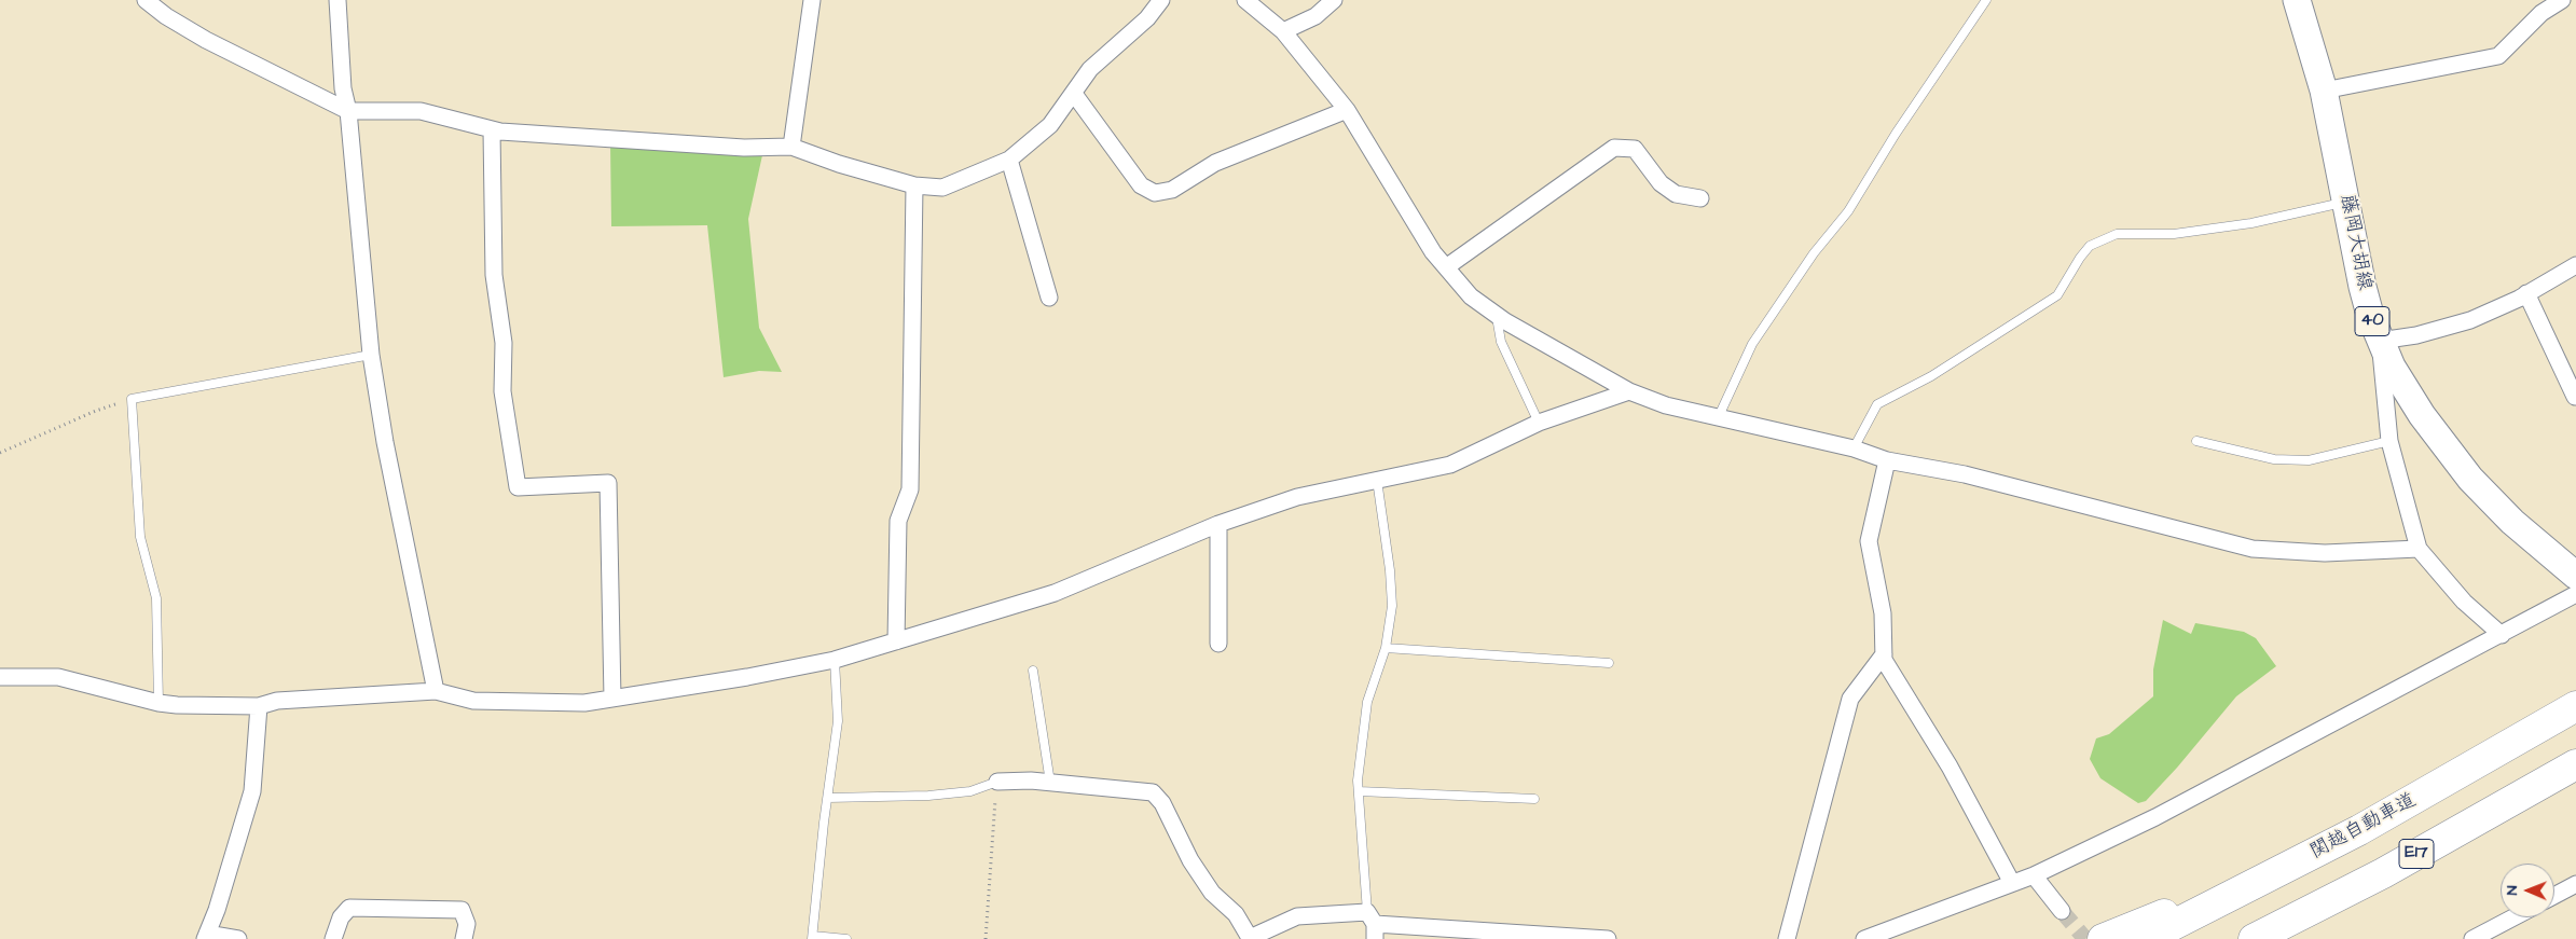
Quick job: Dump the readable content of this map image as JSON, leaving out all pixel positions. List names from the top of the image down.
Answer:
{
  "streets": {
    "highway": ["関越自動車道", "E17"],
    "main road": ["藤岡大胡線", "40"]
  },
  "north": "left"
}
